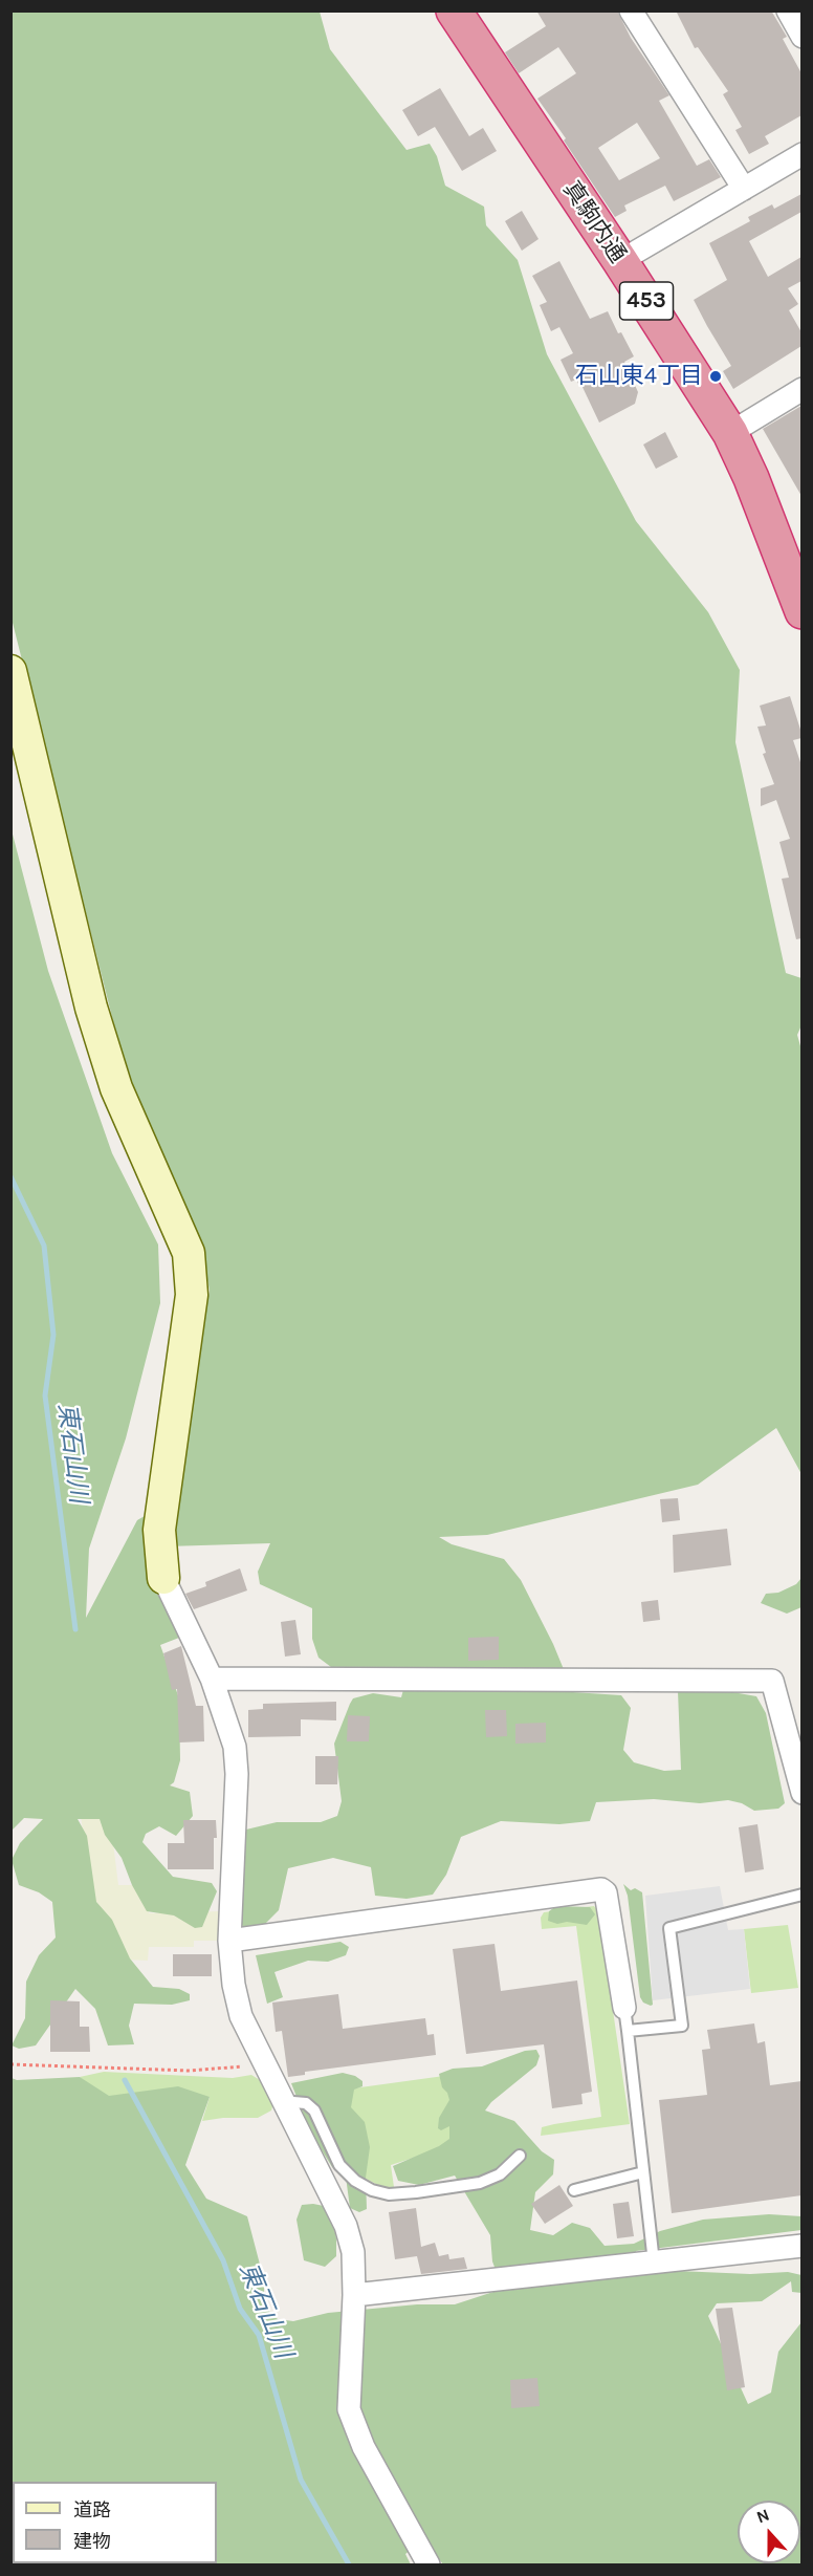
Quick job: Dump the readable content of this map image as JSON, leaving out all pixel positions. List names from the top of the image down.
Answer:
{
  "streets": {
    "highway": ["真駒内通", "453"]
  },
  "water": ["東石山川"],
  "places": ["石山東4丁目"],
  "legend": ["道路", "建物"],
  "north": "top"
}
